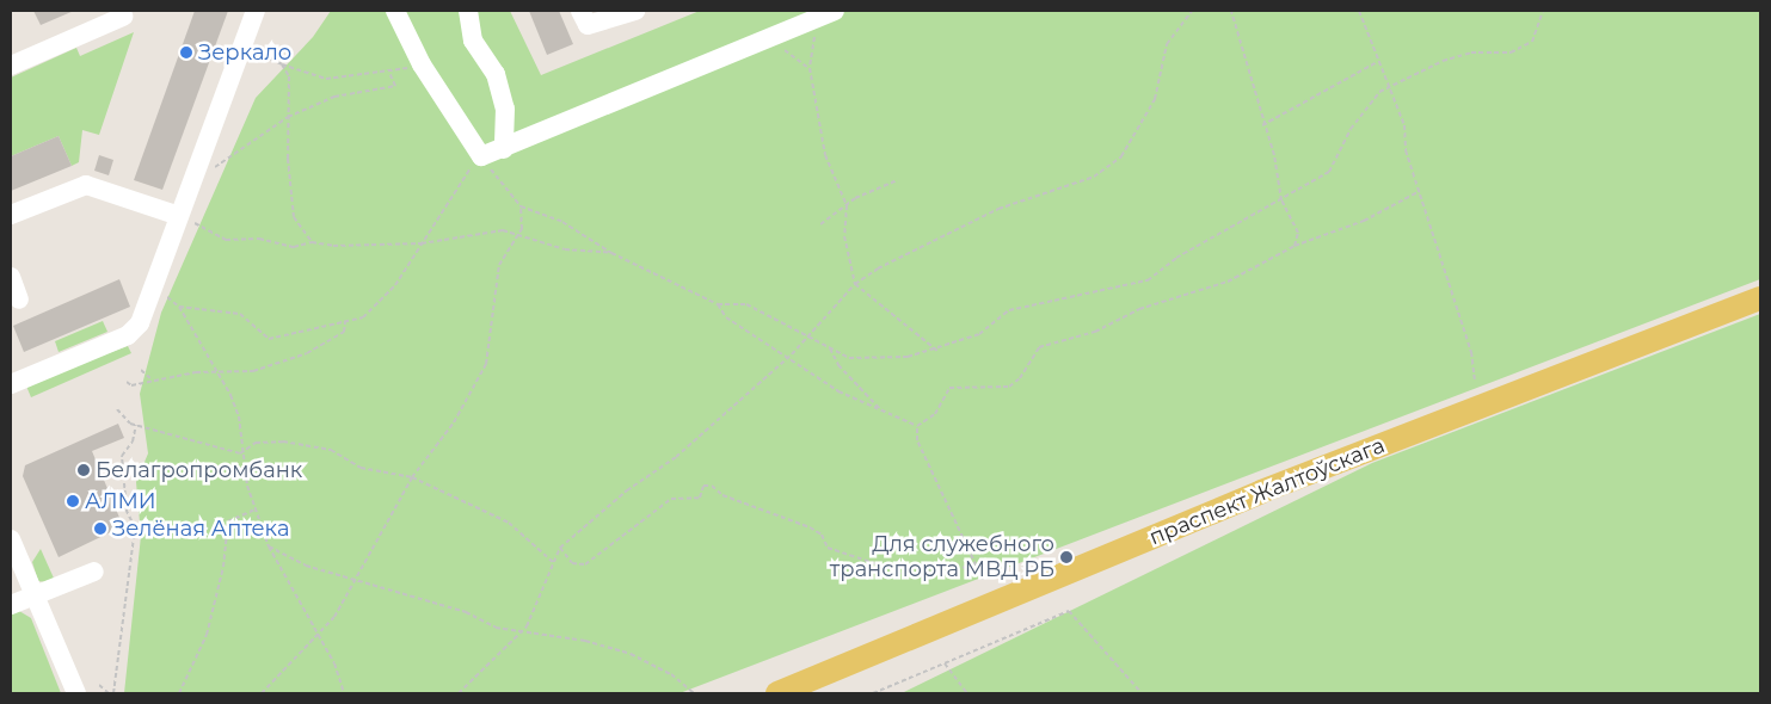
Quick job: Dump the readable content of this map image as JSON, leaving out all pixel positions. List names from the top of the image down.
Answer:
{
  "streets": {
    "main road": ["праспект Жалтоўскага"]
  },
  "places": [
    "Зеркало",
    "Белагропромбанк",
    "АЛМИ",
    "Зелёная Аптека",
    "Для служебного транспорта МВД РБ"
  ]
}
